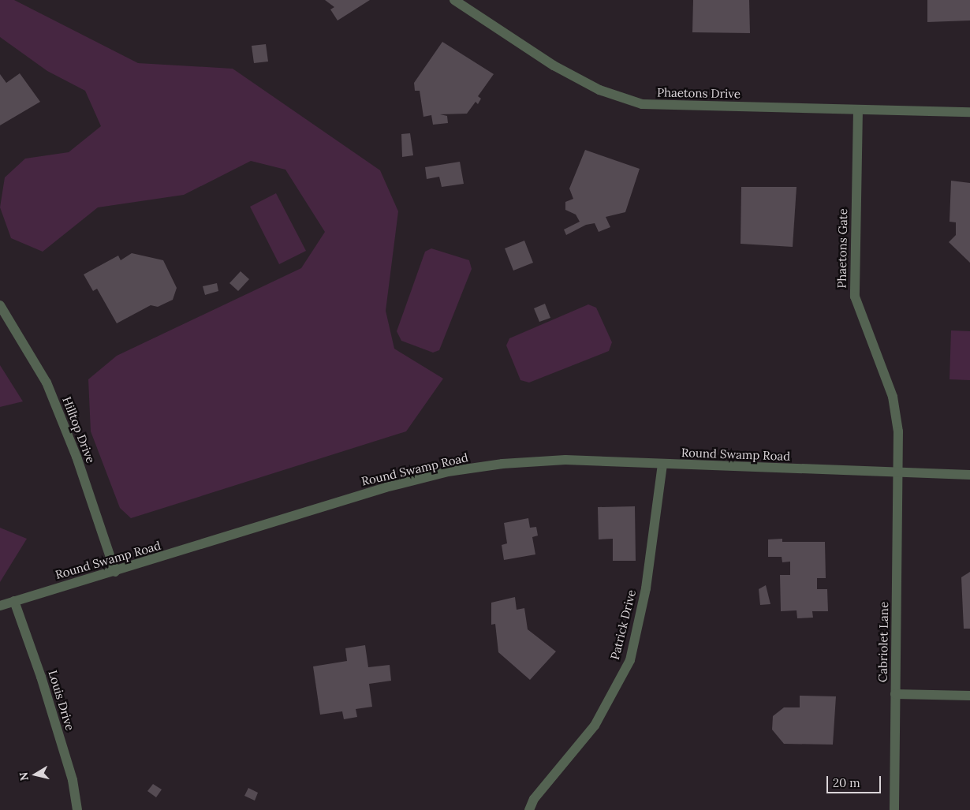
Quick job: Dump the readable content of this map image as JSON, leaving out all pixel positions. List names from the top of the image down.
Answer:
{
  "streets": {
    "street": [
      "Phaetons Drive",
      "Phaetons Gate",
      "Hilltop Drive",
      "Round Swamp Road",
      "Patrick Drive",
      "Cabriolet Lane",
      "Louis Drive"
    ]
  },
  "crossings": [
    ["Phaetons Drive", "Phaetons Gate"],
    ["Phaetons Gate", "Round Swamp Road"],
    ["Phaetons Gate", "Cabriolet Lane"],
    ["Hilltop Drive", "Round Swamp Road"],
    ["Round Swamp Road", "Patrick Drive"],
    ["Round Swamp Road", "Cabriolet Lane"],
    ["Round Swamp Road", "Louis Drive"]
  ],
  "scale_bar": "20 m",
  "north": "left"
}
